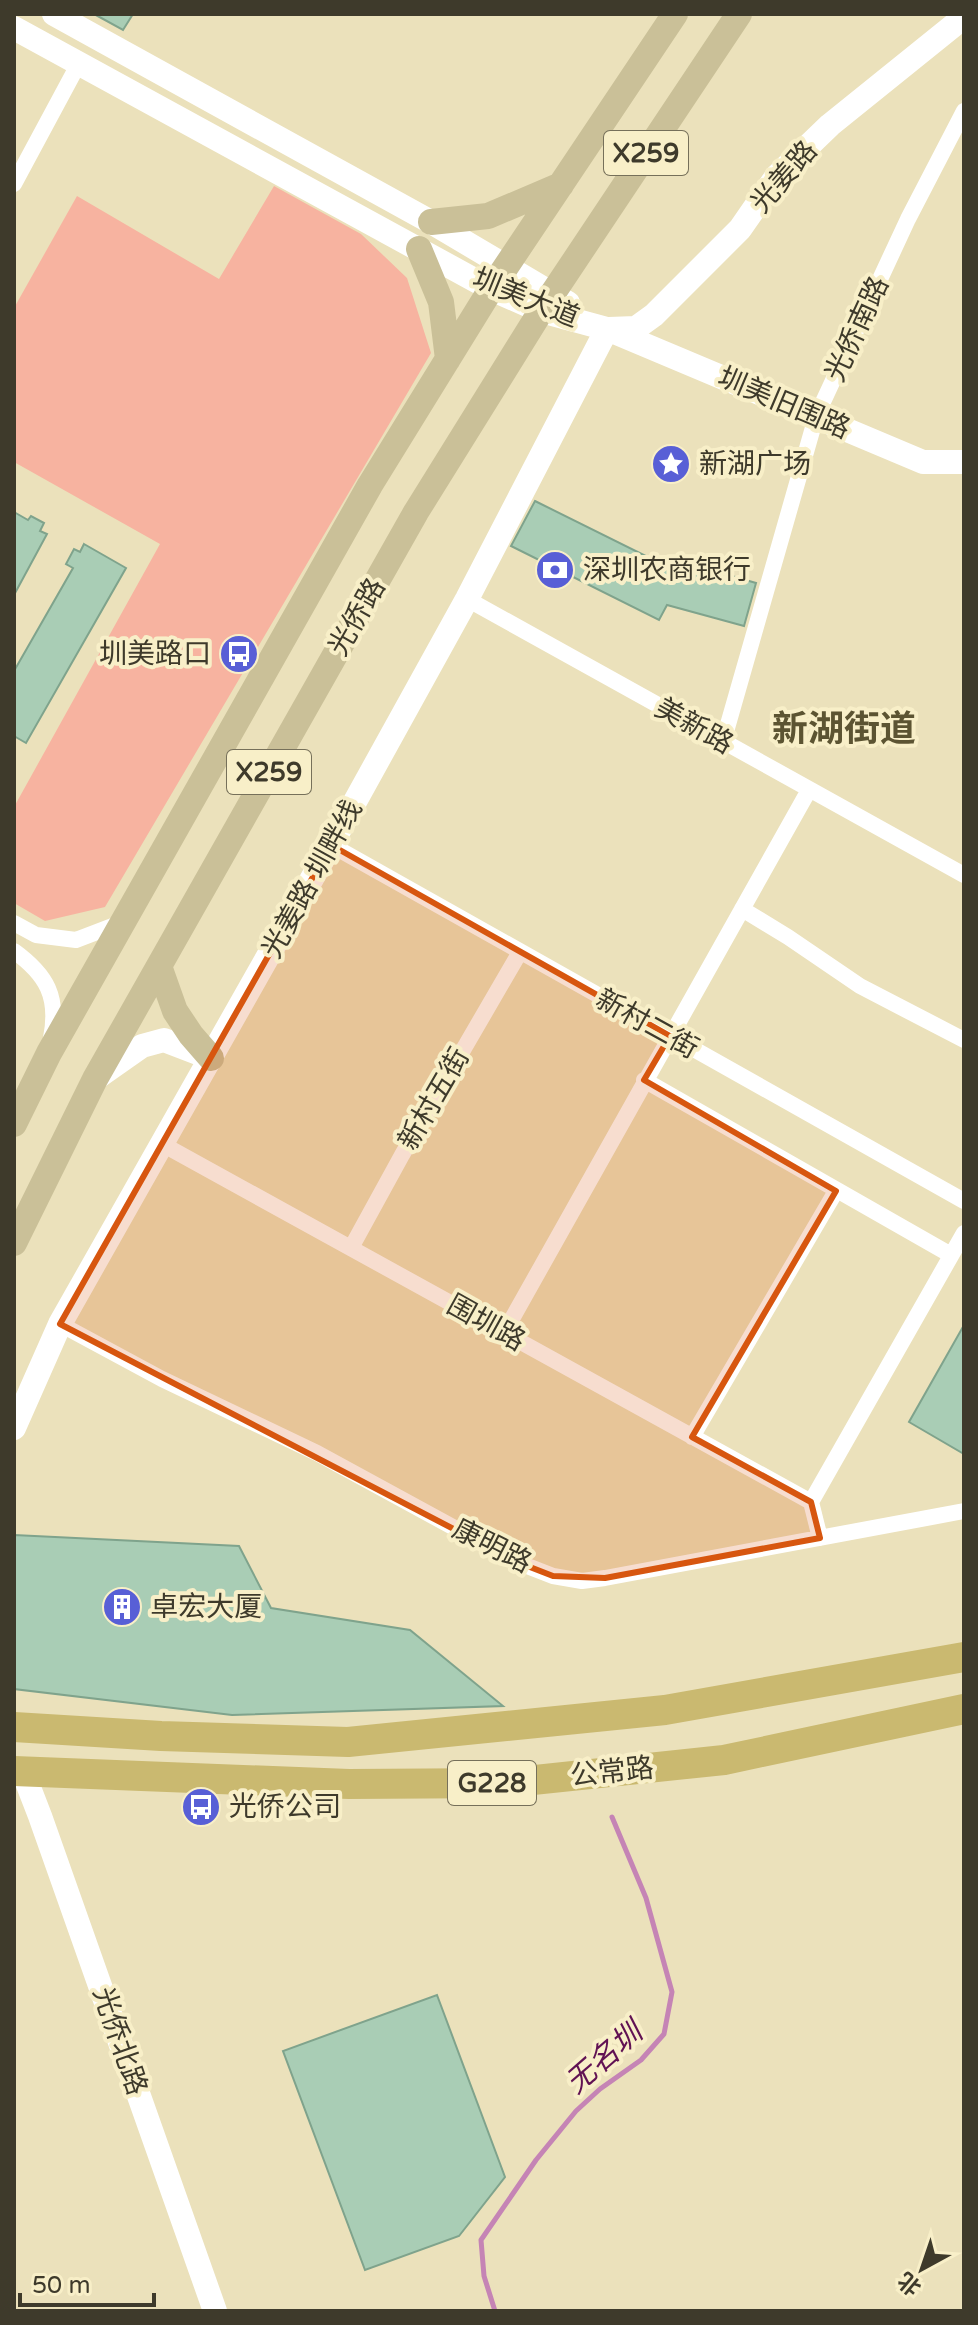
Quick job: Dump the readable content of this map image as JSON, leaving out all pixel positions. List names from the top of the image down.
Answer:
{
  "streets": {
    "highway": ["公常路", "G228"],
    "main road": ["X259", "光侨路"],
    "street": [
      "光姜路",
      "圳美大道",
      "光侨南路",
      "圳美旧围路",
      "美新路",
      "光姜路 圳畔线",
      "新村二街",
      "新村五街",
      "围圳路",
      "康明路",
      "光侨北路"
    ]
  },
  "crossings": [
    ["光姜路", "圳美大道"],
    ["光姜路", "圳美旧围路"],
    ["光姜路", "光姜路 圳畔线"],
    ["圳美大道", "圳美旧围路"],
    ["圳美大道", "光侨路"],
    ["圳美大道", "光姜路 圳畔线"],
    ["光侨南路", "圳美旧围路"],
    ["光侨南路", "美新路"],
    ["圳美旧围路", "光姜路 圳畔线"],
    ["美新路", "光姜路 圳畔线"],
    ["光姜路 圳畔线", "新村二街"],
    ["光姜路 圳畔线", "围圳路"],
    ["光姜路 圳畔线", "康明路"],
    ["新村二街", "新村五街"],
    ["新村五街", "围圳路"],
    ["公常路", "光侨北路"]
  ],
  "districts": ["新湖街道"],
  "water": ["无名圳"],
  "places": {
    "place": ["新湖广场"],
    "bank": ["深圳农商银行"],
    "bus stop": ["圳美路口", "光侨公司"],
    "building": ["卓宏大厦"]
  },
  "scale_bar": "50 m",
  "north": "bottom left"
}
